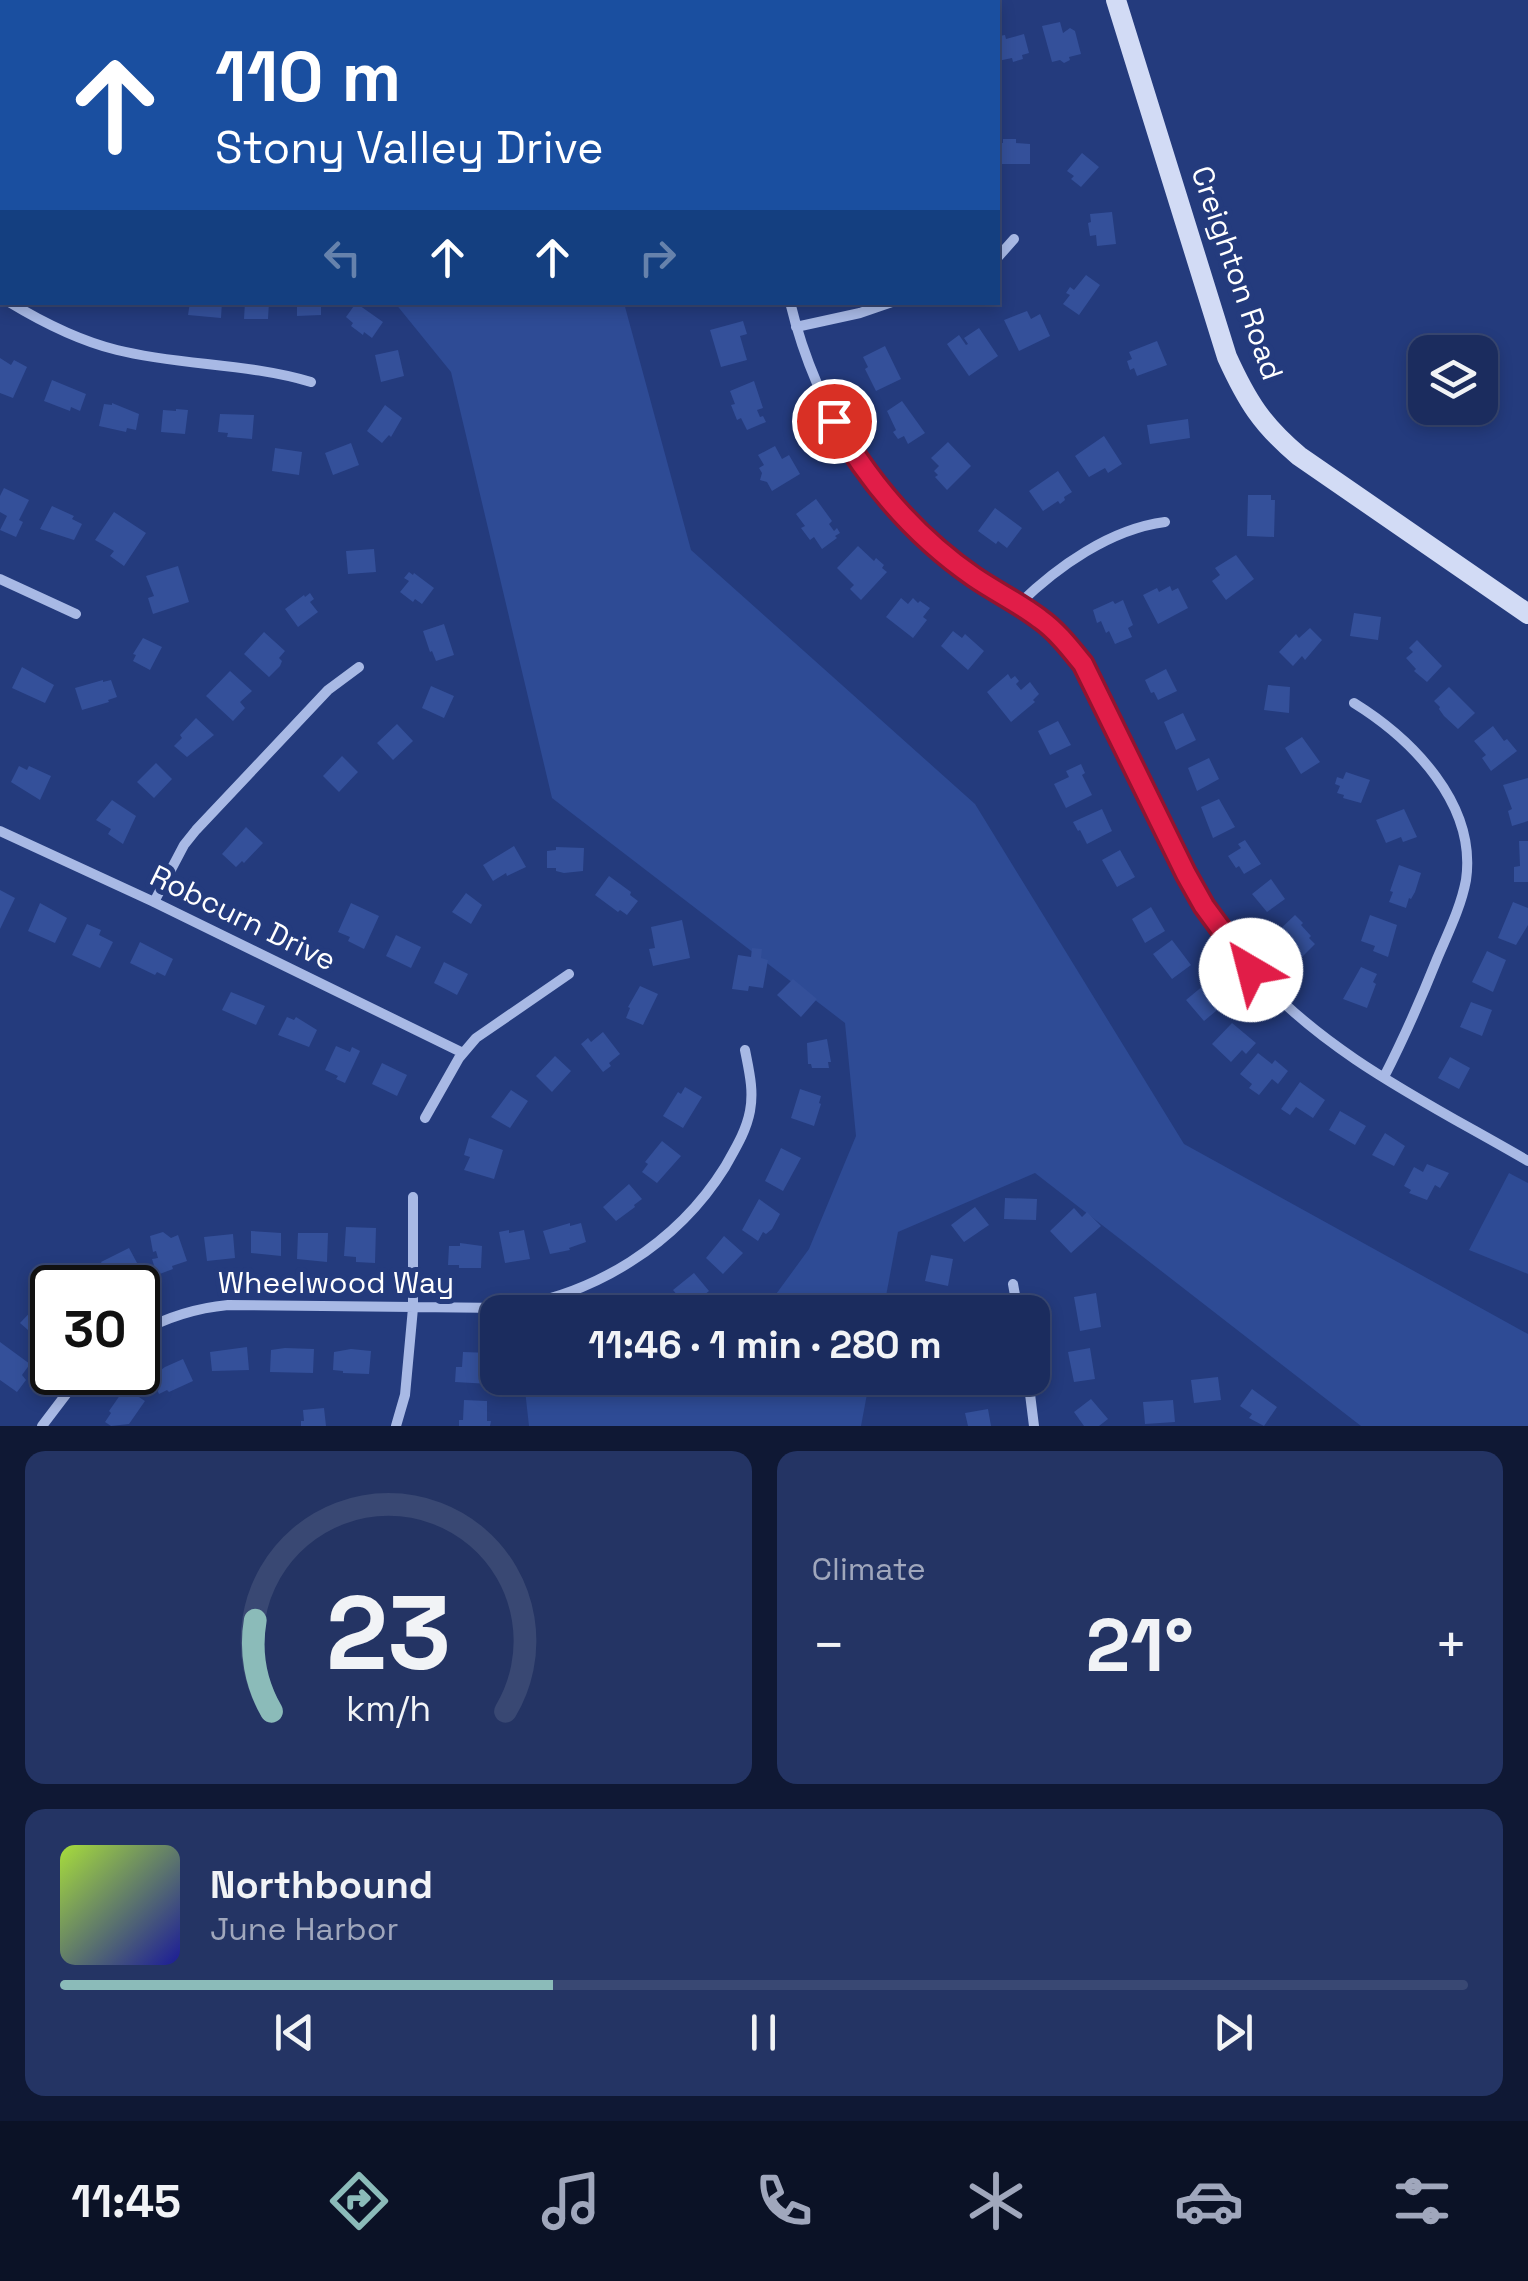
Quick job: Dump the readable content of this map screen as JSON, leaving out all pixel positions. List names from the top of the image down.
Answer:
{
  "streets": {
    "main road": ["Creighton Road"],
    "street": ["Robcurn Drive", "Wheelwood Way"]
  },
  "page": {
    "turn": ["110 m", "Stony Valley Drive"],
    "limit": "30",
    "trip": "11:46 · 1 min · 280 m",
    "tile": "Climate",
    "heat": ["−", "21°", "+"],
    "song": ["Northbound", "June Harbor"],
    "tabs": "11:45",
    "gauge": ["23", "km/h"]
  }
}
